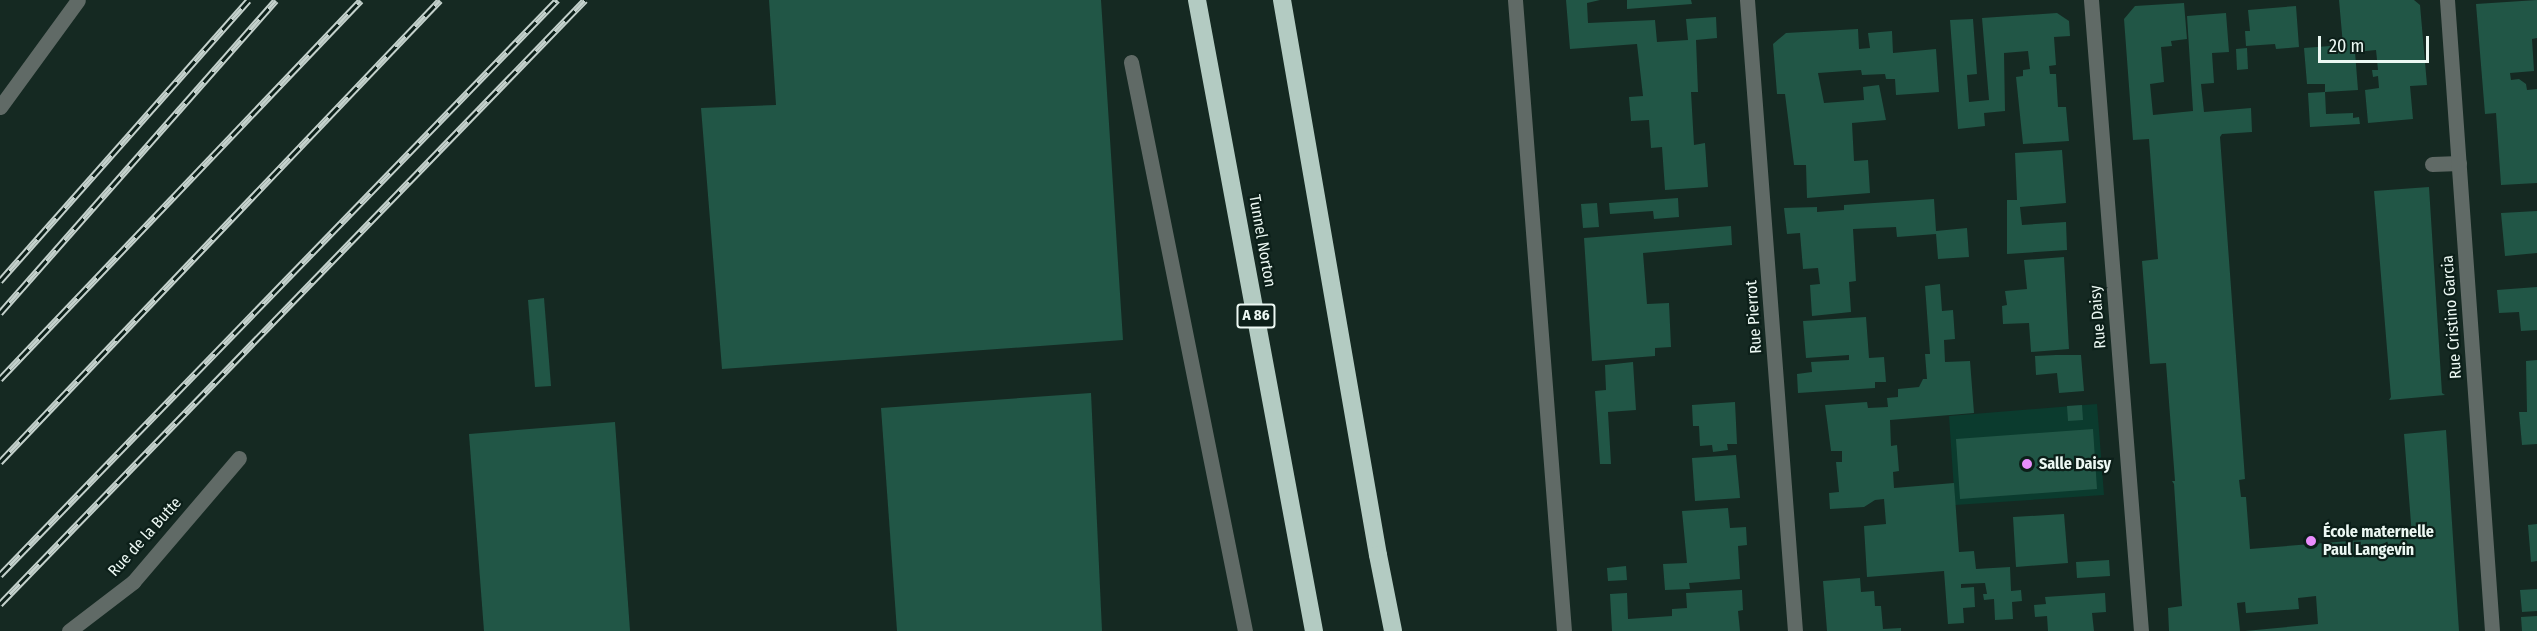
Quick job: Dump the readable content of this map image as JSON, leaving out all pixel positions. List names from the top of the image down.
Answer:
{
  "streets": {
    "highway": ["Tunnel Norton", "A 86"],
    "street": [
      "Rue Pierrot",
      "Rue Daisy",
      "Rue Cristino Garcia",
      "Rue de la Butte"
    ]
  },
  "places": ["Salle Daisy", "École maternelle Paul Langevin"],
  "scale_bar": "20 m"
}
